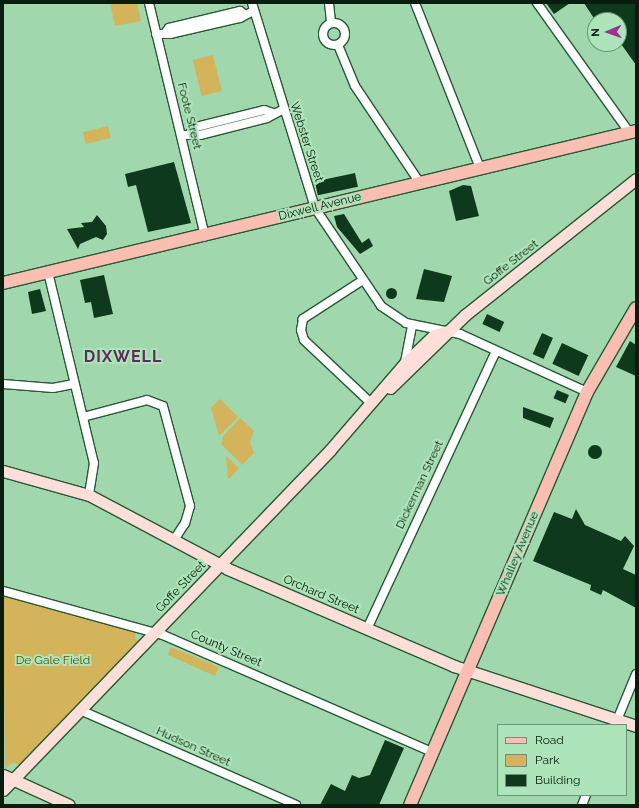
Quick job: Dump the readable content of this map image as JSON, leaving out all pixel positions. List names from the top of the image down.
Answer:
{
  "streets": {
    "main road": [
      "Dixwell Avenue",
      "Goffe Street",
      "Whalley Avenue",
      "Orchard Street"
    ],
    "street": [
      "Foote Street",
      "Webster Street",
      "Dickerman Street",
      "County Street",
      "Hudson Street"
    ]
  },
  "crossings": [
    ["Foote Street", "Dixwell Avenue"],
    ["Webster Street", "Dixwell Avenue"],
    ["Webster Street", "Goffe Street"],
    ["Webster Street", "Dickerman Street"],
    ["Webster Street", "Whalley Avenue"],
    ["Goffe Street", "Orchard Street"],
    ["Goffe Street", "County Street"],
    ["Goffe Street", "Hudson Street"],
    ["Dickerman Street", "Orchard Street"],
    ["Whalley Avenue", "Orchard Street"],
    ["Whalley Avenue", "County Street"]
  ],
  "districts": ["DIXWELL"],
  "parks": ["De Gale Field"],
  "legend": ["Road", "Park", "Building"],
  "north": "left"
}
